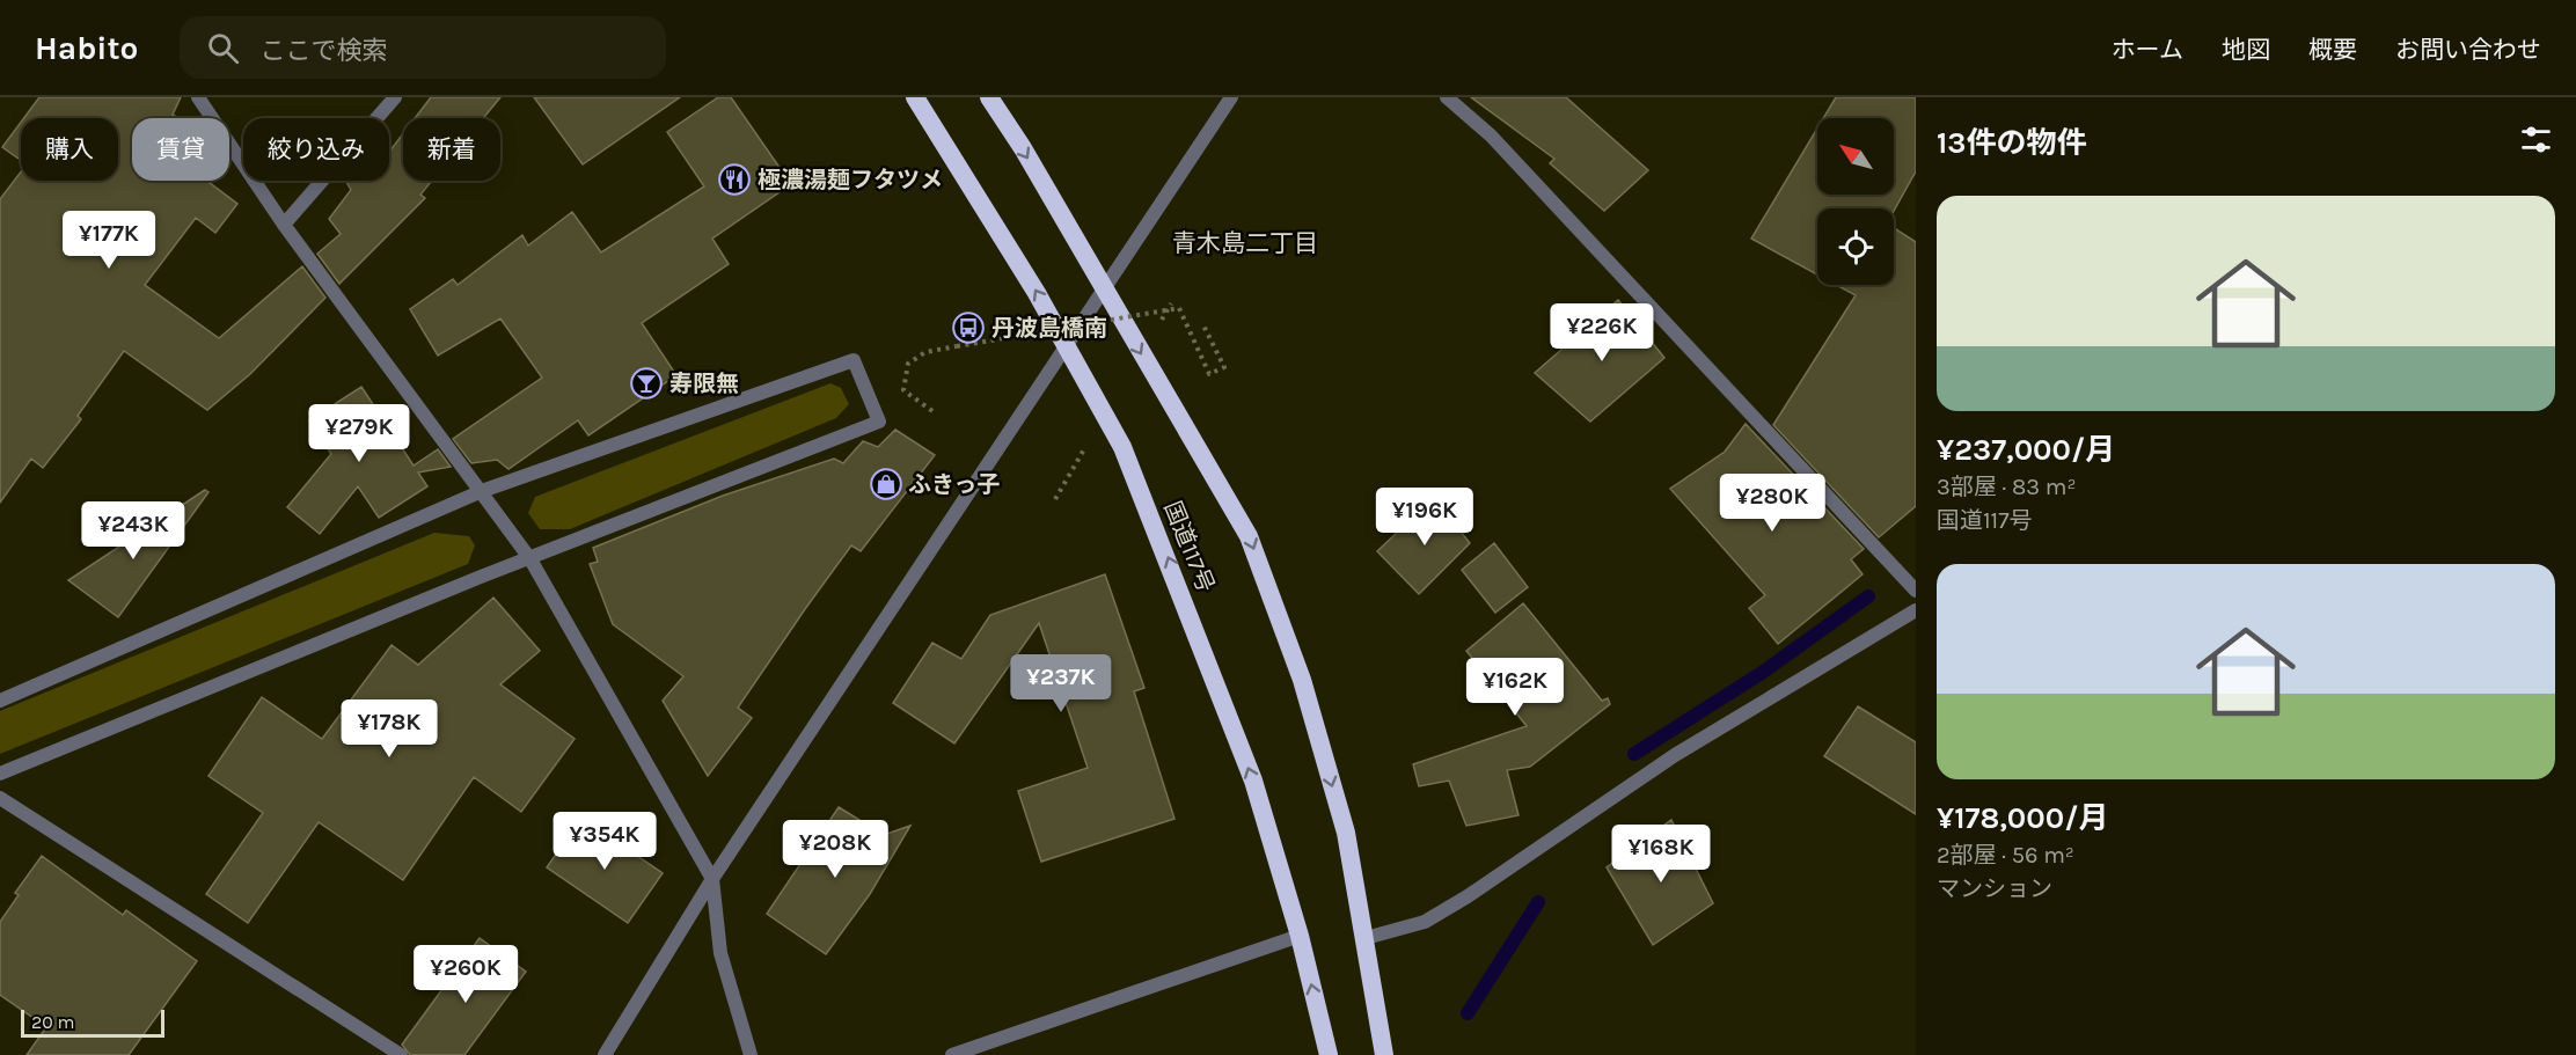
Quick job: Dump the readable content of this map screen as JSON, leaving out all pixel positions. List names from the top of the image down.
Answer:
{
  "streets": {
    "highway": ["国道117号"]
  },
  "districts": ["青木島二丁目"],
  "places": {
    "restaurant": ["極濃湯麺フタツメ"],
    "bus stop": ["丹波島橋南"],
    "bar": ["寿限無"],
    "shop": ["ふきっ子"]
  },
  "scale_bar": "20 m",
  "north": "top left",
  "page": {
    "header": "Habito",
    "search": "ここで検索",
    "nav": [
      "ホーム",
      "地図",
      "概要",
      "お問い合わせ"
    ],
    "heading": "13件の物件",
    "chip": [
      "購入",
      "賃貸",
      "絞り込み",
      "新着"
    ],
    "list": [
      {
        "name": "¥237,000/月",
        "note": "3部屋 · 83 m² · 国道117号"
      },
      {
        "name": "¥178,000/月",
        "note": "2部屋 · 56 m² · マンション"
      }
    ],
    "price": [
      "¥177K",
      "¥226K",
      "¥279K",
      "¥280K",
      "¥196K",
      "¥243K",
      "¥237K",
      "¥162K",
      "¥178K",
      "¥354K",
      "¥208K",
      "¥168K",
      "¥260K"
    ],
    "scale": "20 m"
  }
}
